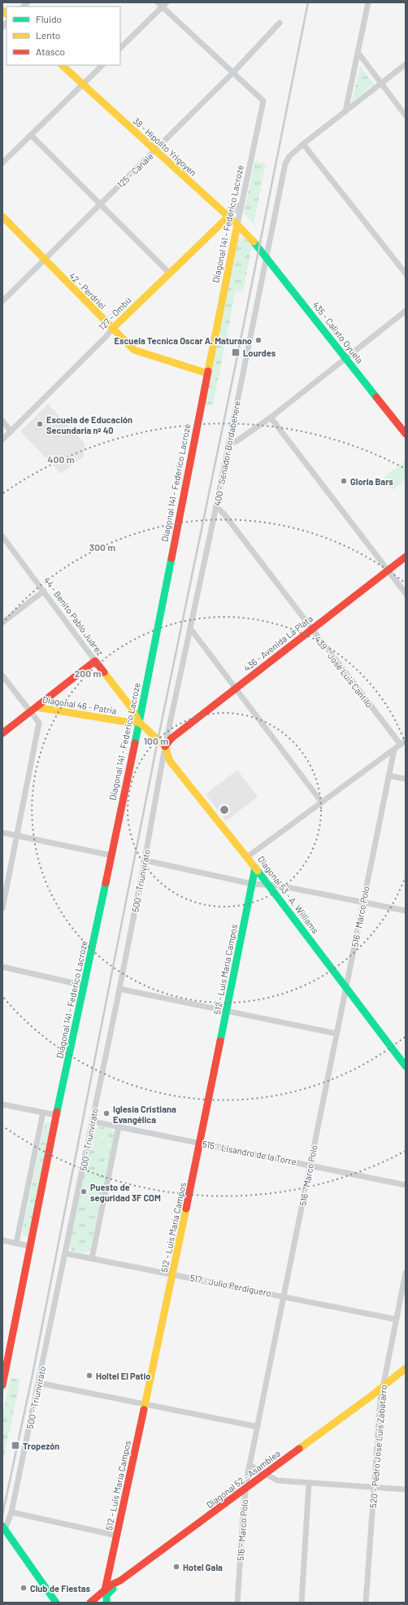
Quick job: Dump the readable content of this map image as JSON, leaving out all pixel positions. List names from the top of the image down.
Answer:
{
  "streets": {
    "street": [
      "38 - Hipólito Yrigoyen",
      "125 - Canale",
      "Diagonal 141 - Federico Lacroze",
      "42 - Perdriel",
      "127 - Ombú",
      "435 - Calixto Oyuela",
      "400 - Senador Bordabehere",
      "44 - Benito Pablo Juárez",
      "436 - Avenida La Plata",
      "439 - José Luis Cantilo",
      "Diagonal 46 - Patria",
      "500 - Triunvirato",
      "Diagonal 53 - A. Williams",
      "516 - Marco Polo",
      "512 - Luis María Campos",
      "515 - Lisandro de la Torre",
      "517 - Julio Perdiguero",
      "520 - Pedro José Luis Zabatarro",
      "Diagonal 52 - Asamblea"
    ]
  },
  "crossings": [
    ["38 - Hipólito Yrigoyen", "125 - Canale"],
    ["38 - Hipólito Yrigoyen", "Diagonal 141 - Federico Lacroze"],
    ["38 - Hipólito Yrigoyen", "127 - Ombú"],
    ["38 - Hipólito Yrigoyen", "435 - Calixto Oyuela"],
    ["125 - Canale", "Diagonal 141 - Federico Lacroze"],
    ["125 - Canale", "42 - Perdriel"],
    ["Diagonal 141 - Federico Lacroze", "42 - Perdriel"],
    ["Diagonal 141 - Federico Lacroze", "127 - Ombú"],
    ["Diagonal 141 - Federico Lacroze", "44 - Benito Pablo Juárez"],
    ["Diagonal 141 - Federico Lacroze", "Diagonal 46 - Patria"],
    ["42 - Perdriel", "127 - Ombú"],
    ["435 - Calixto Oyuela", "400 - Senador Bordabehere"],
    ["400 - Senador Bordabehere", "436 - Avenida La Plata"],
    ["400 - Senador Bordabehere", "439 - José Luis Cantilo"],
    ["400 - Senador Bordabehere", "500 - Triunvirato"],
    ["400 - Senador Bordabehere", "Diagonal 53 - A. Williams"],
    ["44 - Benito Pablo Juárez", "Diagonal 46 - Patria"],
    ["44 - Benito Pablo Juárez", "Diagonal 53 - A. Williams"],
    ["436 - Avenida La Plata", "439 - José Luis Cantilo"],
    ["436 - Avenida La Plata", "500 - Triunvirato"],
    ["436 - Avenida La Plata", "Diagonal 53 - A. Williams"],
    ["500 - Triunvirato", "Diagonal 53 - A. Williams"],
    ["500 - Triunvirato", "515 - Lisandro de la Torre"],
    ["500 - Triunvirato", "517 - Julio Perdiguero"],
    ["Diagonal 53 - A. Williams", "516 - Marco Polo"],
    ["Diagonal 53 - A. Williams", "512 - Luis María Campos"],
    ["516 - Marco Polo", "515 - Lisandro de la Torre"],
    ["516 - Marco Polo", "517 - Julio Perdiguero"],
    ["516 - Marco Polo", "Diagonal 52 - Asamblea"],
    ["512 - Luis María Campos", "515 - Lisandro de la Torre"],
    ["512 - Luis María Campos", "517 - Julio Perdiguero"],
    ["512 - Luis María Campos", "Diagonal 52 - Asamblea"],
    ["517 - Julio Perdiguero", "520 - Pedro José Luis Zabatarro"],
    ["520 - Pedro José Luis Zabatarro", "Diagonal 52 - Asamblea"]
  ],
  "places": {
    "other": [
      "Escuela Tecnica Oscar A. Maturano",
      "Escuela de Educación Secundaria nº 40",
      "Gloria Bars",
      "Iglesia Cristiana Evangélica",
      "Puesto de seguridad 3F COM",
      "Holtel El Patio",
      "Hotel Gala",
      "Club de Fiestas"
    ],
    "transit": ["Lourdes", "Tropezón"]
  },
  "legend": ["Fluido", "Lento", "Atasco"],
  "rings": [
    "400 m",
    "300 m",
    "200 m",
    "100 m"
  ]
}
